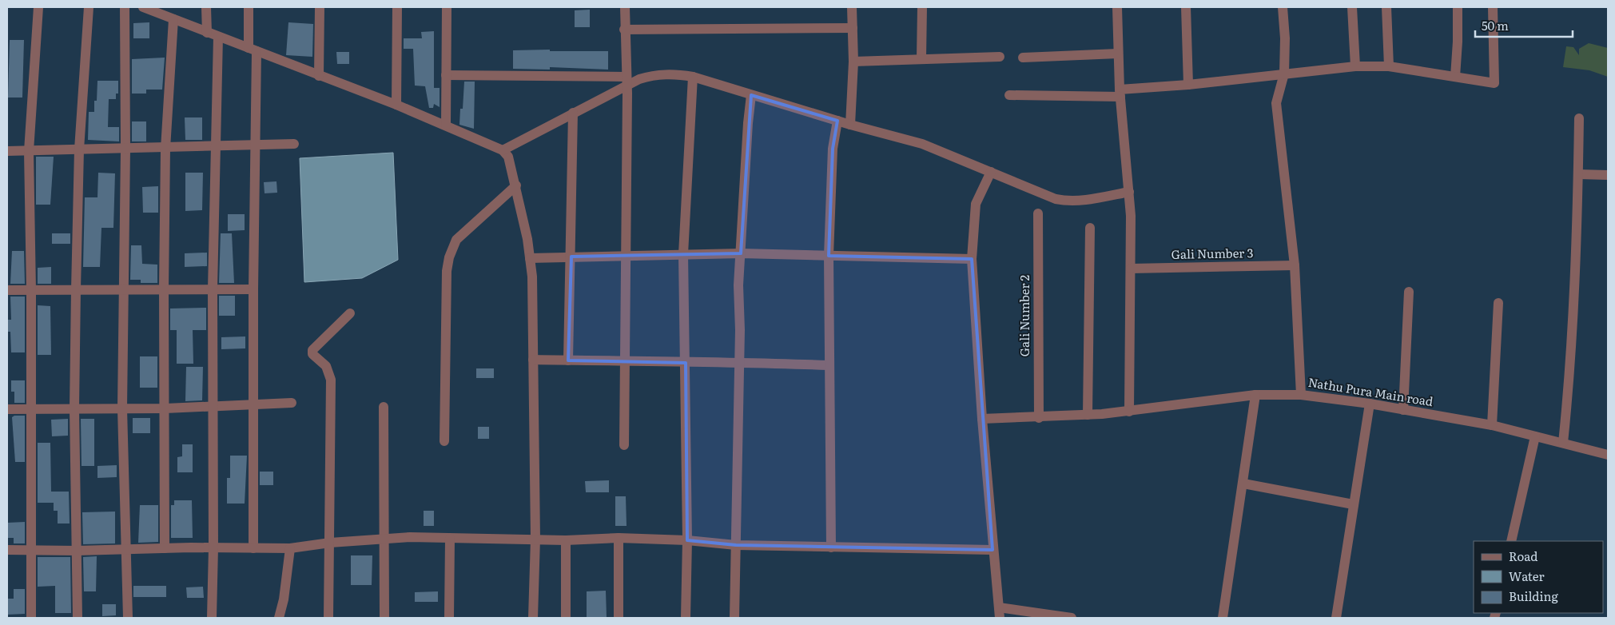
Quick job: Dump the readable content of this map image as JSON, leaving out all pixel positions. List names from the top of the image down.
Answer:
{
  "streets": {
    "street": ["Gali Number 3", "Gali Number 2", "Nathu Pura Main road"]
  },
  "crossings": [
    ["Gali Number 2", "Nathu Pura Main road"]
  ],
  "legend": ["Road", "Water", "Building"],
  "scale_bar": "50 m"
}
